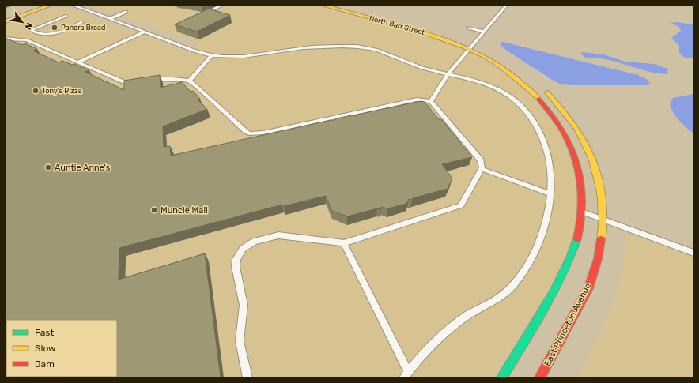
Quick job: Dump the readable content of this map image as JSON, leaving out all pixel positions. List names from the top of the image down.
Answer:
{
  "streets": {
    "street": ["North Barr Street", "East Princeton Avenue"]
  },
  "places": [
    "Panera Bread",
    "Tony's Pizza",
    "Auntie Anne's",
    "Muncie Mall"
  ],
  "legend": ["Fast", "Slow", "Jam"],
  "north": "bottom right"
}
